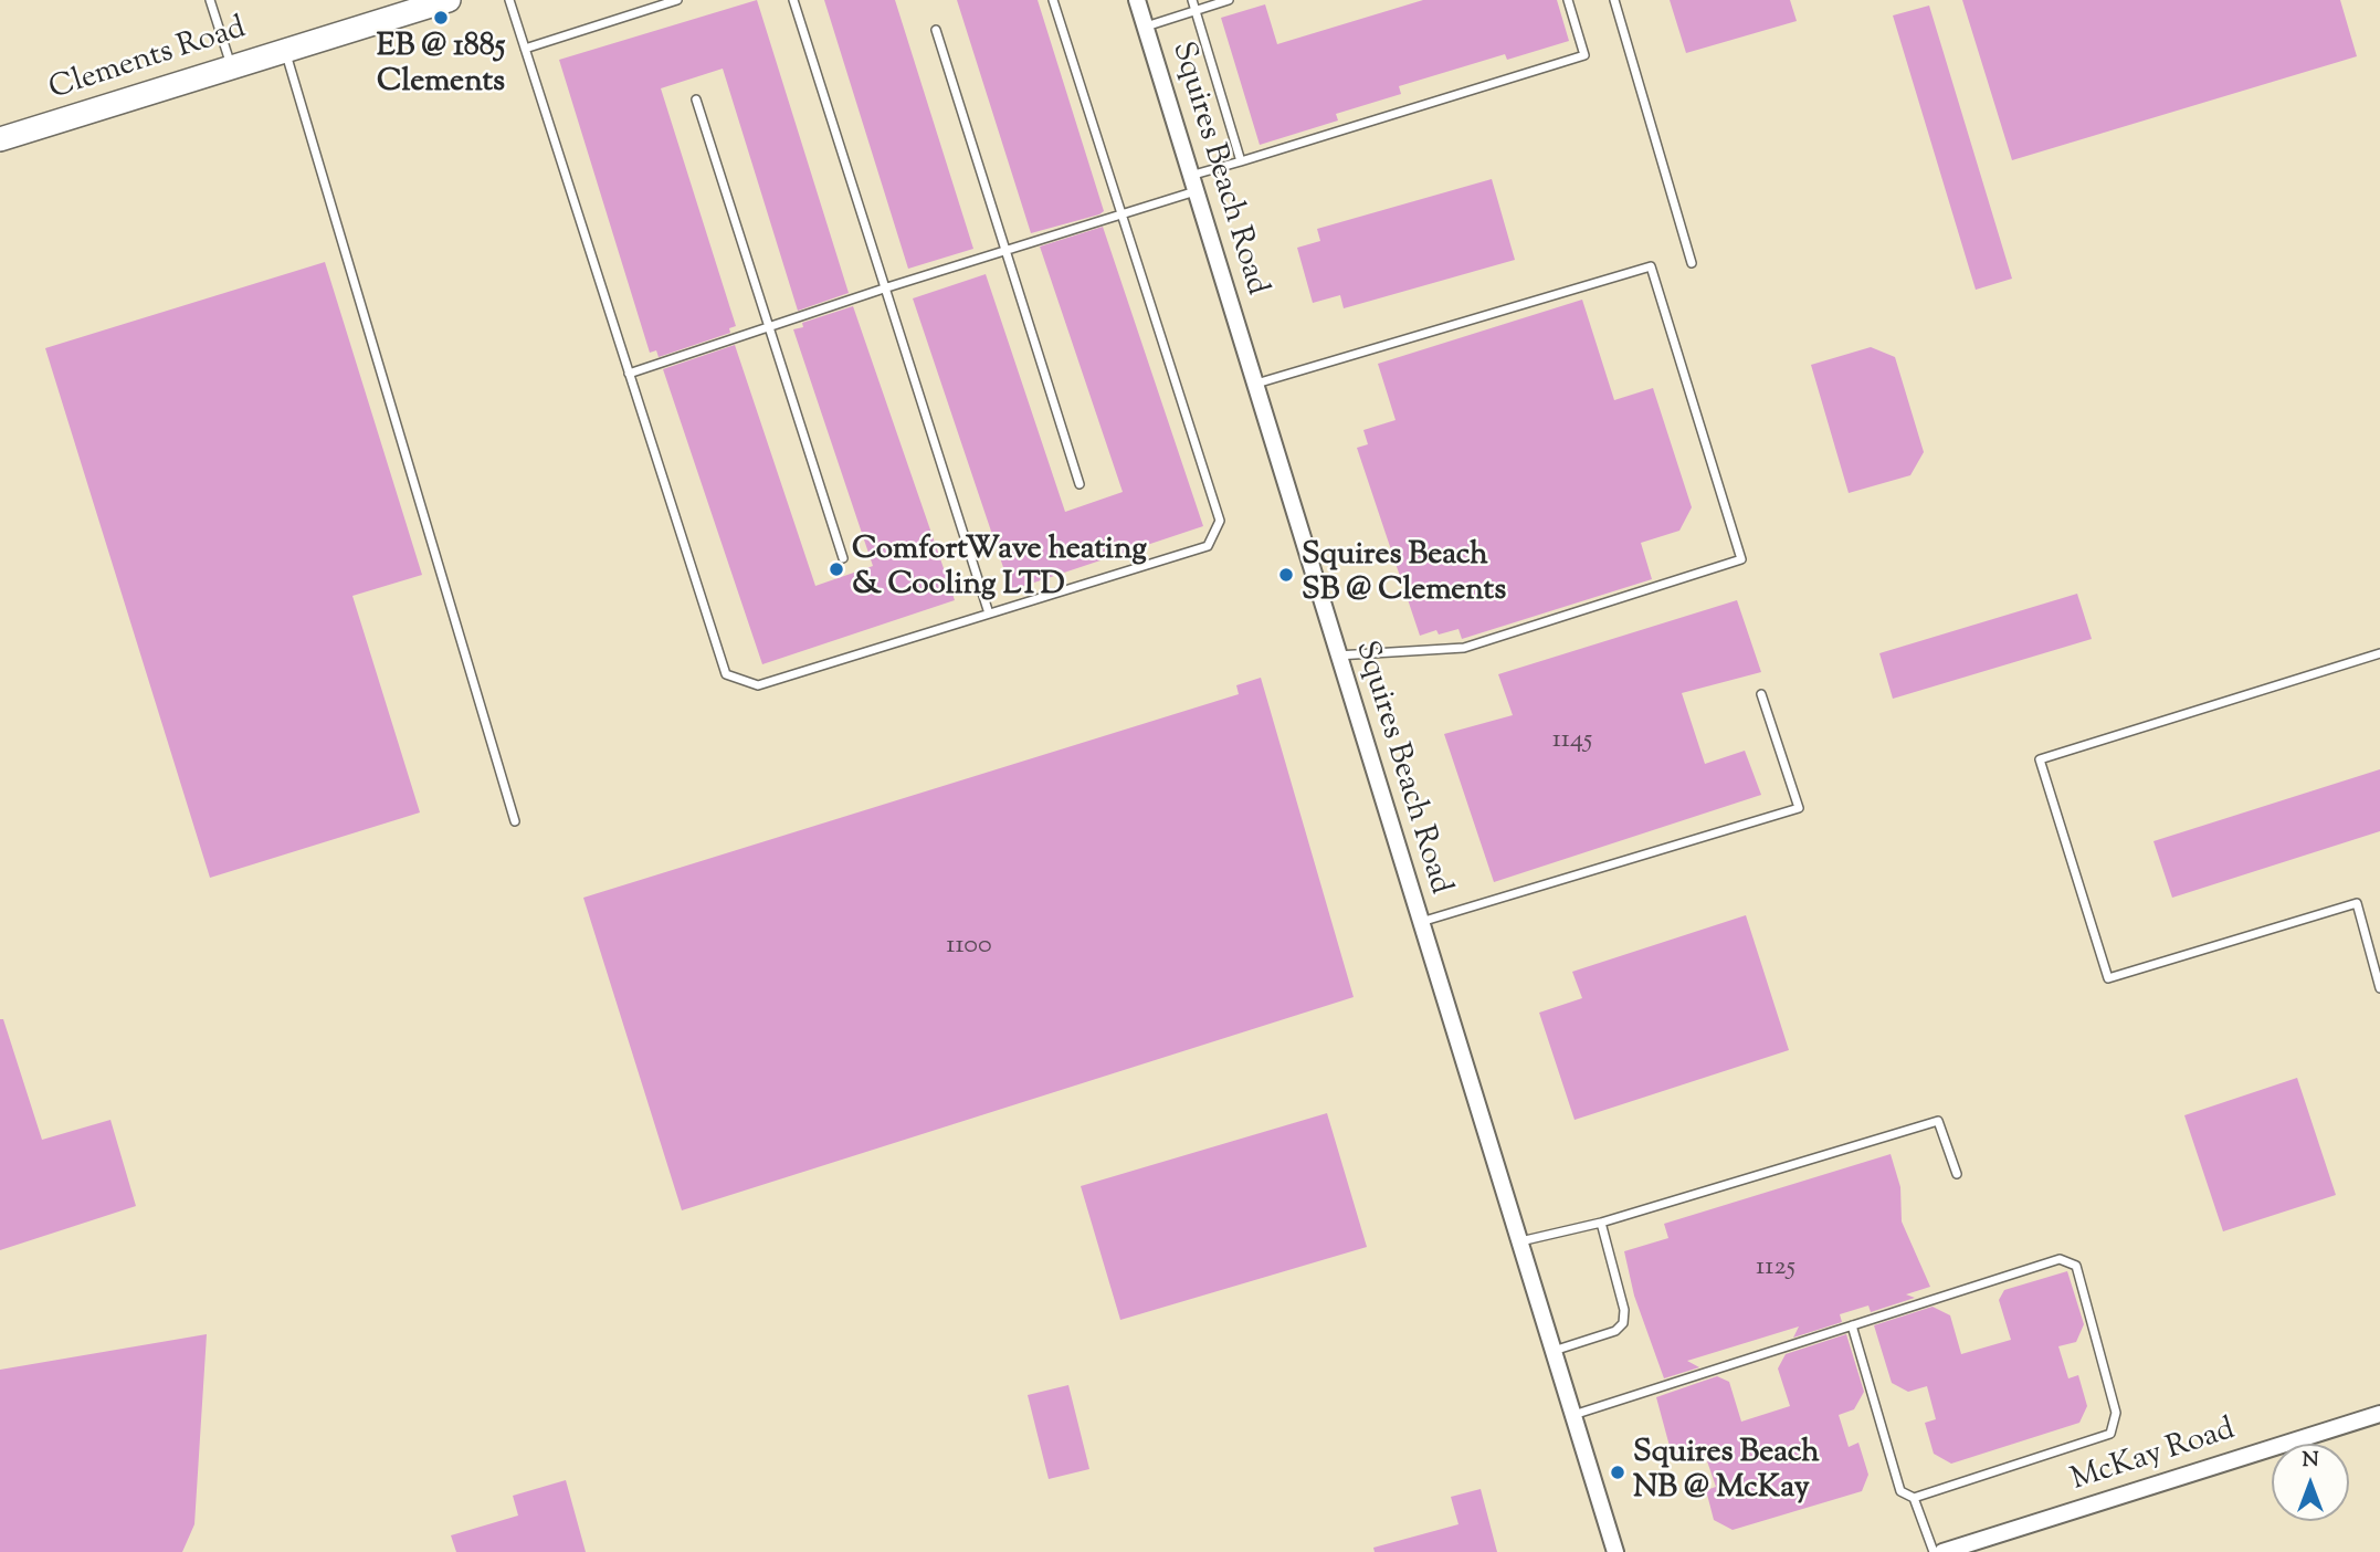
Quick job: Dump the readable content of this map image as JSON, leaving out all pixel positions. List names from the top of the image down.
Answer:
{
  "streets": {
    "street": ["Clements Road", "Squires Beach Road", "McKay Road"]
  },
  "places": [
    "EB @ 1885 Clements",
    "ComfortWave heating & Cooling LTD",
    "Squires Beach SB @ Clements",
    "Squires Beach NB @ McKay"
  ],
  "house_numbers": ["1145", "1100", "1125"],
  "north": "top"
}
